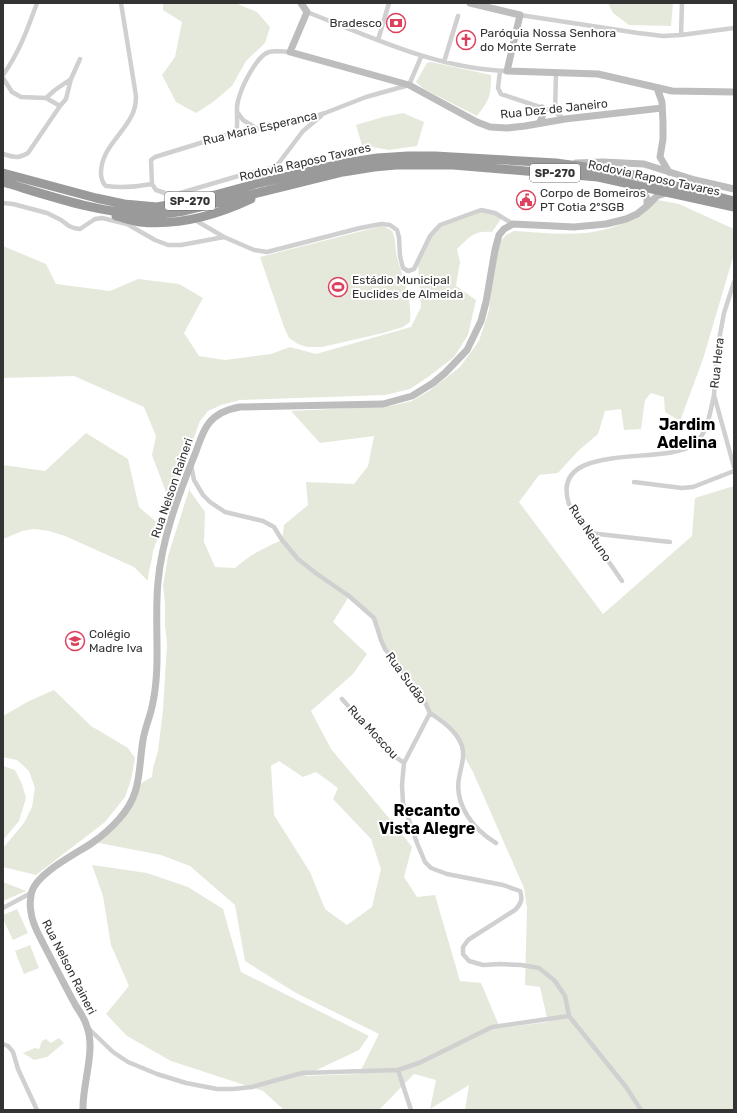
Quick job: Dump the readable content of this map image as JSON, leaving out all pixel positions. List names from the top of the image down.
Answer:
{
  "streets": {
    "highway": ["Rodovia Raposo Tavares", "SP-270"],
    "main road": ["Rua Dez de Janeiro", "Rua Nelson Raineri"],
    "street": [
      "Rua Maria Esperanca",
      "Rua Hera",
      "Rua Netuno",
      "Rua Sudão",
      "Rua Moscou"
    ]
  },
  "crossings": [
    ["Rua Dez de Janeiro", "Rua Maria Esperanca"],
    ["Rua Hera", "Rua Netuno"],
    ["Rua Nelson Raineri", "Rua Sudão"],
    ["Rua Sudão", "Rua Moscou"]
  ],
  "districts": ["Jardim Adelina", "Recanto Vista Alegre"],
  "places": {
    "bank": ["Bradesco"],
    "church": ["Paróquia Nossa Senhora do Monte Serrate"],
    "public building": ["Corpo de Bomeiros PT Cotia 2ºSGB"],
    "sports": ["Estádio Municipal Euclides de Almeida"],
    "school or university": ["Colégio Madre Iva"]
  }
}
